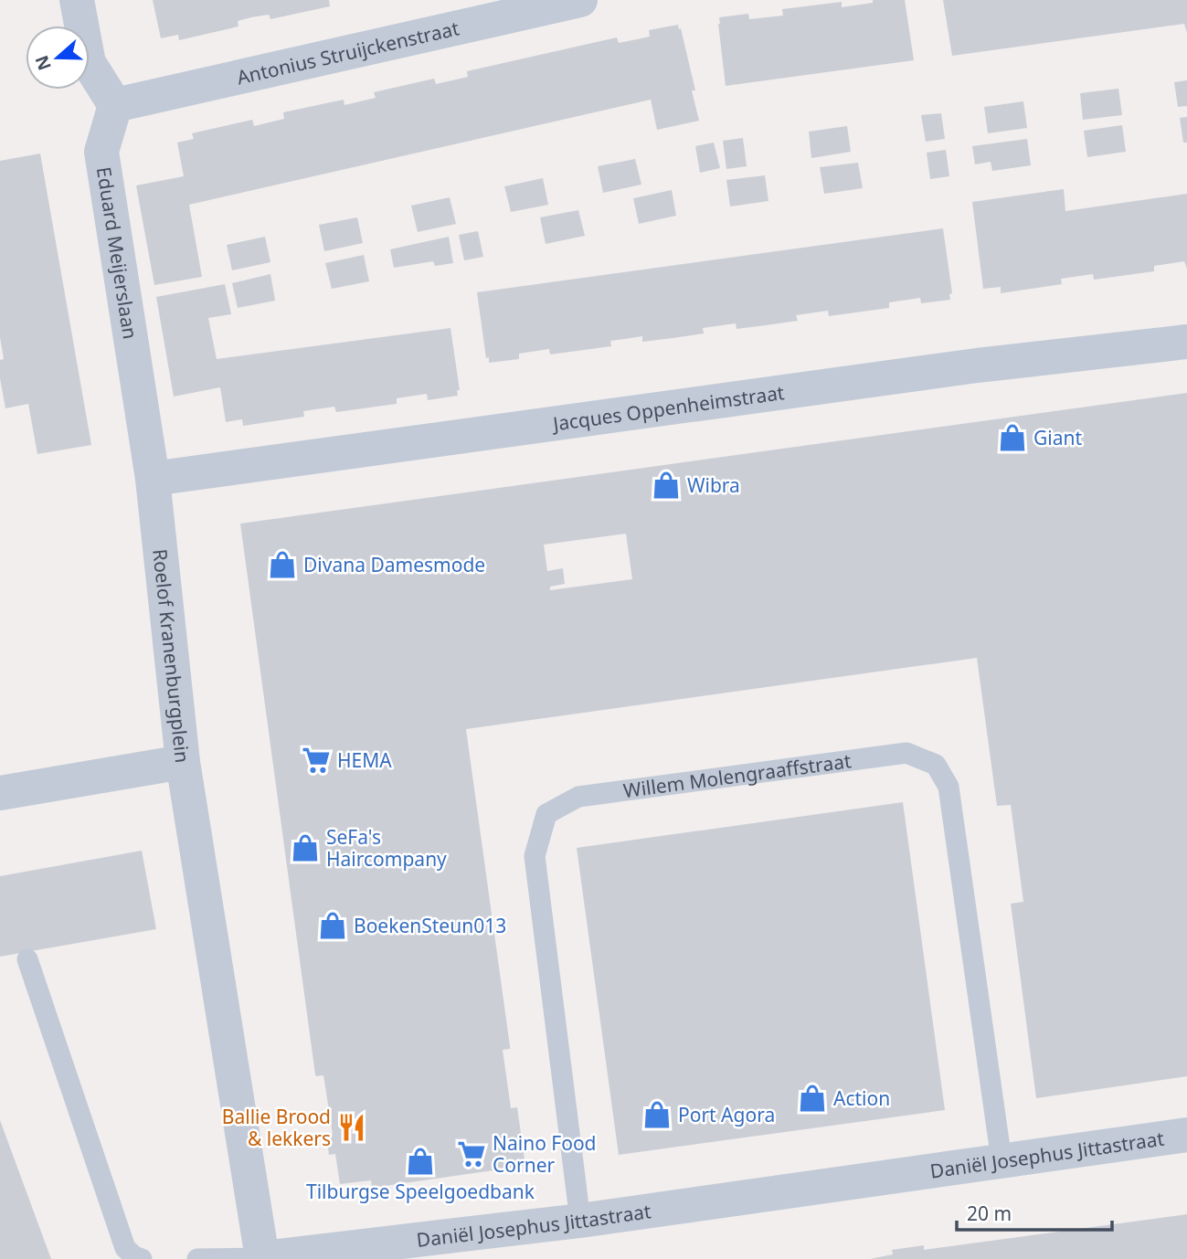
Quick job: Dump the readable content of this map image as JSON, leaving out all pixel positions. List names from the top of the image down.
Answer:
{
  "streets": {
    "street": [
      "Antonius Struijckenstraat",
      "Eduard Meijerslaan",
      "Jacques Oppenheimstraat",
      "Roelof Kranenburgplein",
      "Daniël Josephus Jittastraat"
    ],
    "lane": ["Willem Molengraaffstraat"]
  },
  "crossings": [
    ["Antonius Struijckenstraat", "Eduard Meijerslaan"],
    ["Eduard Meijerslaan", "Jacques Oppenheimstraat"],
    ["Eduard Meijerslaan", "Roelof Kranenburgplein"],
    ["Jacques Oppenheimstraat", "Roelof Kranenburgplein"],
    ["Willem Molengraaffstraat", "Daniël Josephus Jittastraat"]
  ],
  "places": {
    "shop": [
      "Giant",
      "Wibra",
      "Divana Damesmode",
      "SeFa's Haircompany",
      "BoekenSteun013",
      "Action",
      "Port Agora",
      "Tilburgse Speelgoedbank"
    ],
    "supermarket": ["HEMA", "Naino Food Corner"],
    "restaurant": ["Ballie Brood & lekkers"]
  },
  "scale_bar": "20 m",
  "north": "left"
}
